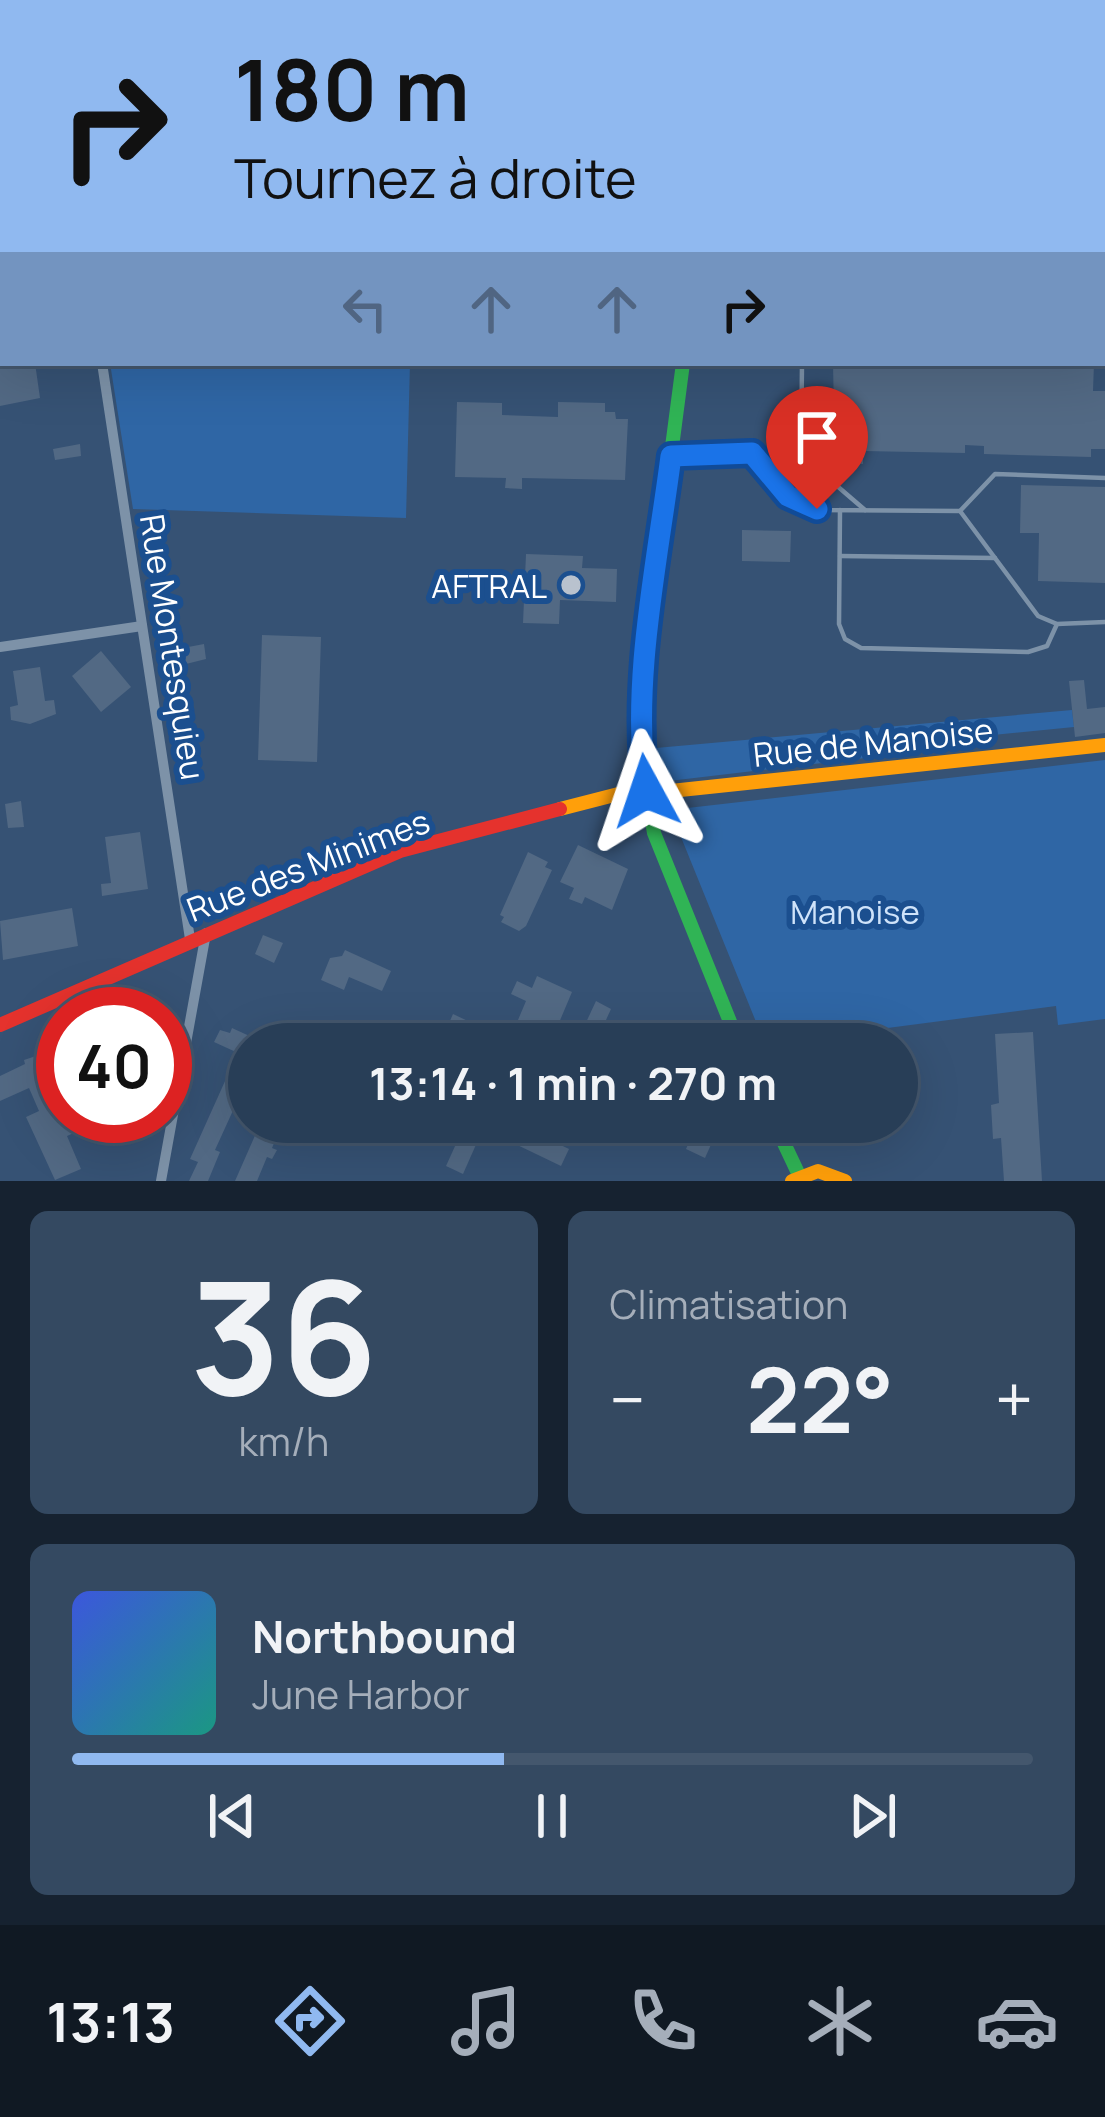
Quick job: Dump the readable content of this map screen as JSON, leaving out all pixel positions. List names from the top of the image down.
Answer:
{
  "streets": {
    "street": ["Rue Montesquieu", "Rue de Manoise", "Rue des Minimes"]
  },
  "crossings": [
    ["Rue Montesquieu", "Rue des Minimes"],
    ["Rue de Manoise", "Rue des Minimes"]
  ],
  "parks": ["Manoise"],
  "places": ["AFTRAL"],
  "page": {
    "turn": ["180 m", "Tournez à droite"],
    "limit": "40",
    "trip": "13:14 · 1 min · 270 m",
    "tile": [
      ["36", "km/h"],
      "Climatisation"
    ],
    "heat": ["−", "22°", "+"],
    "song": ["Northbound", "June Harbor"],
    "tabs": "13:13"
  }
}
